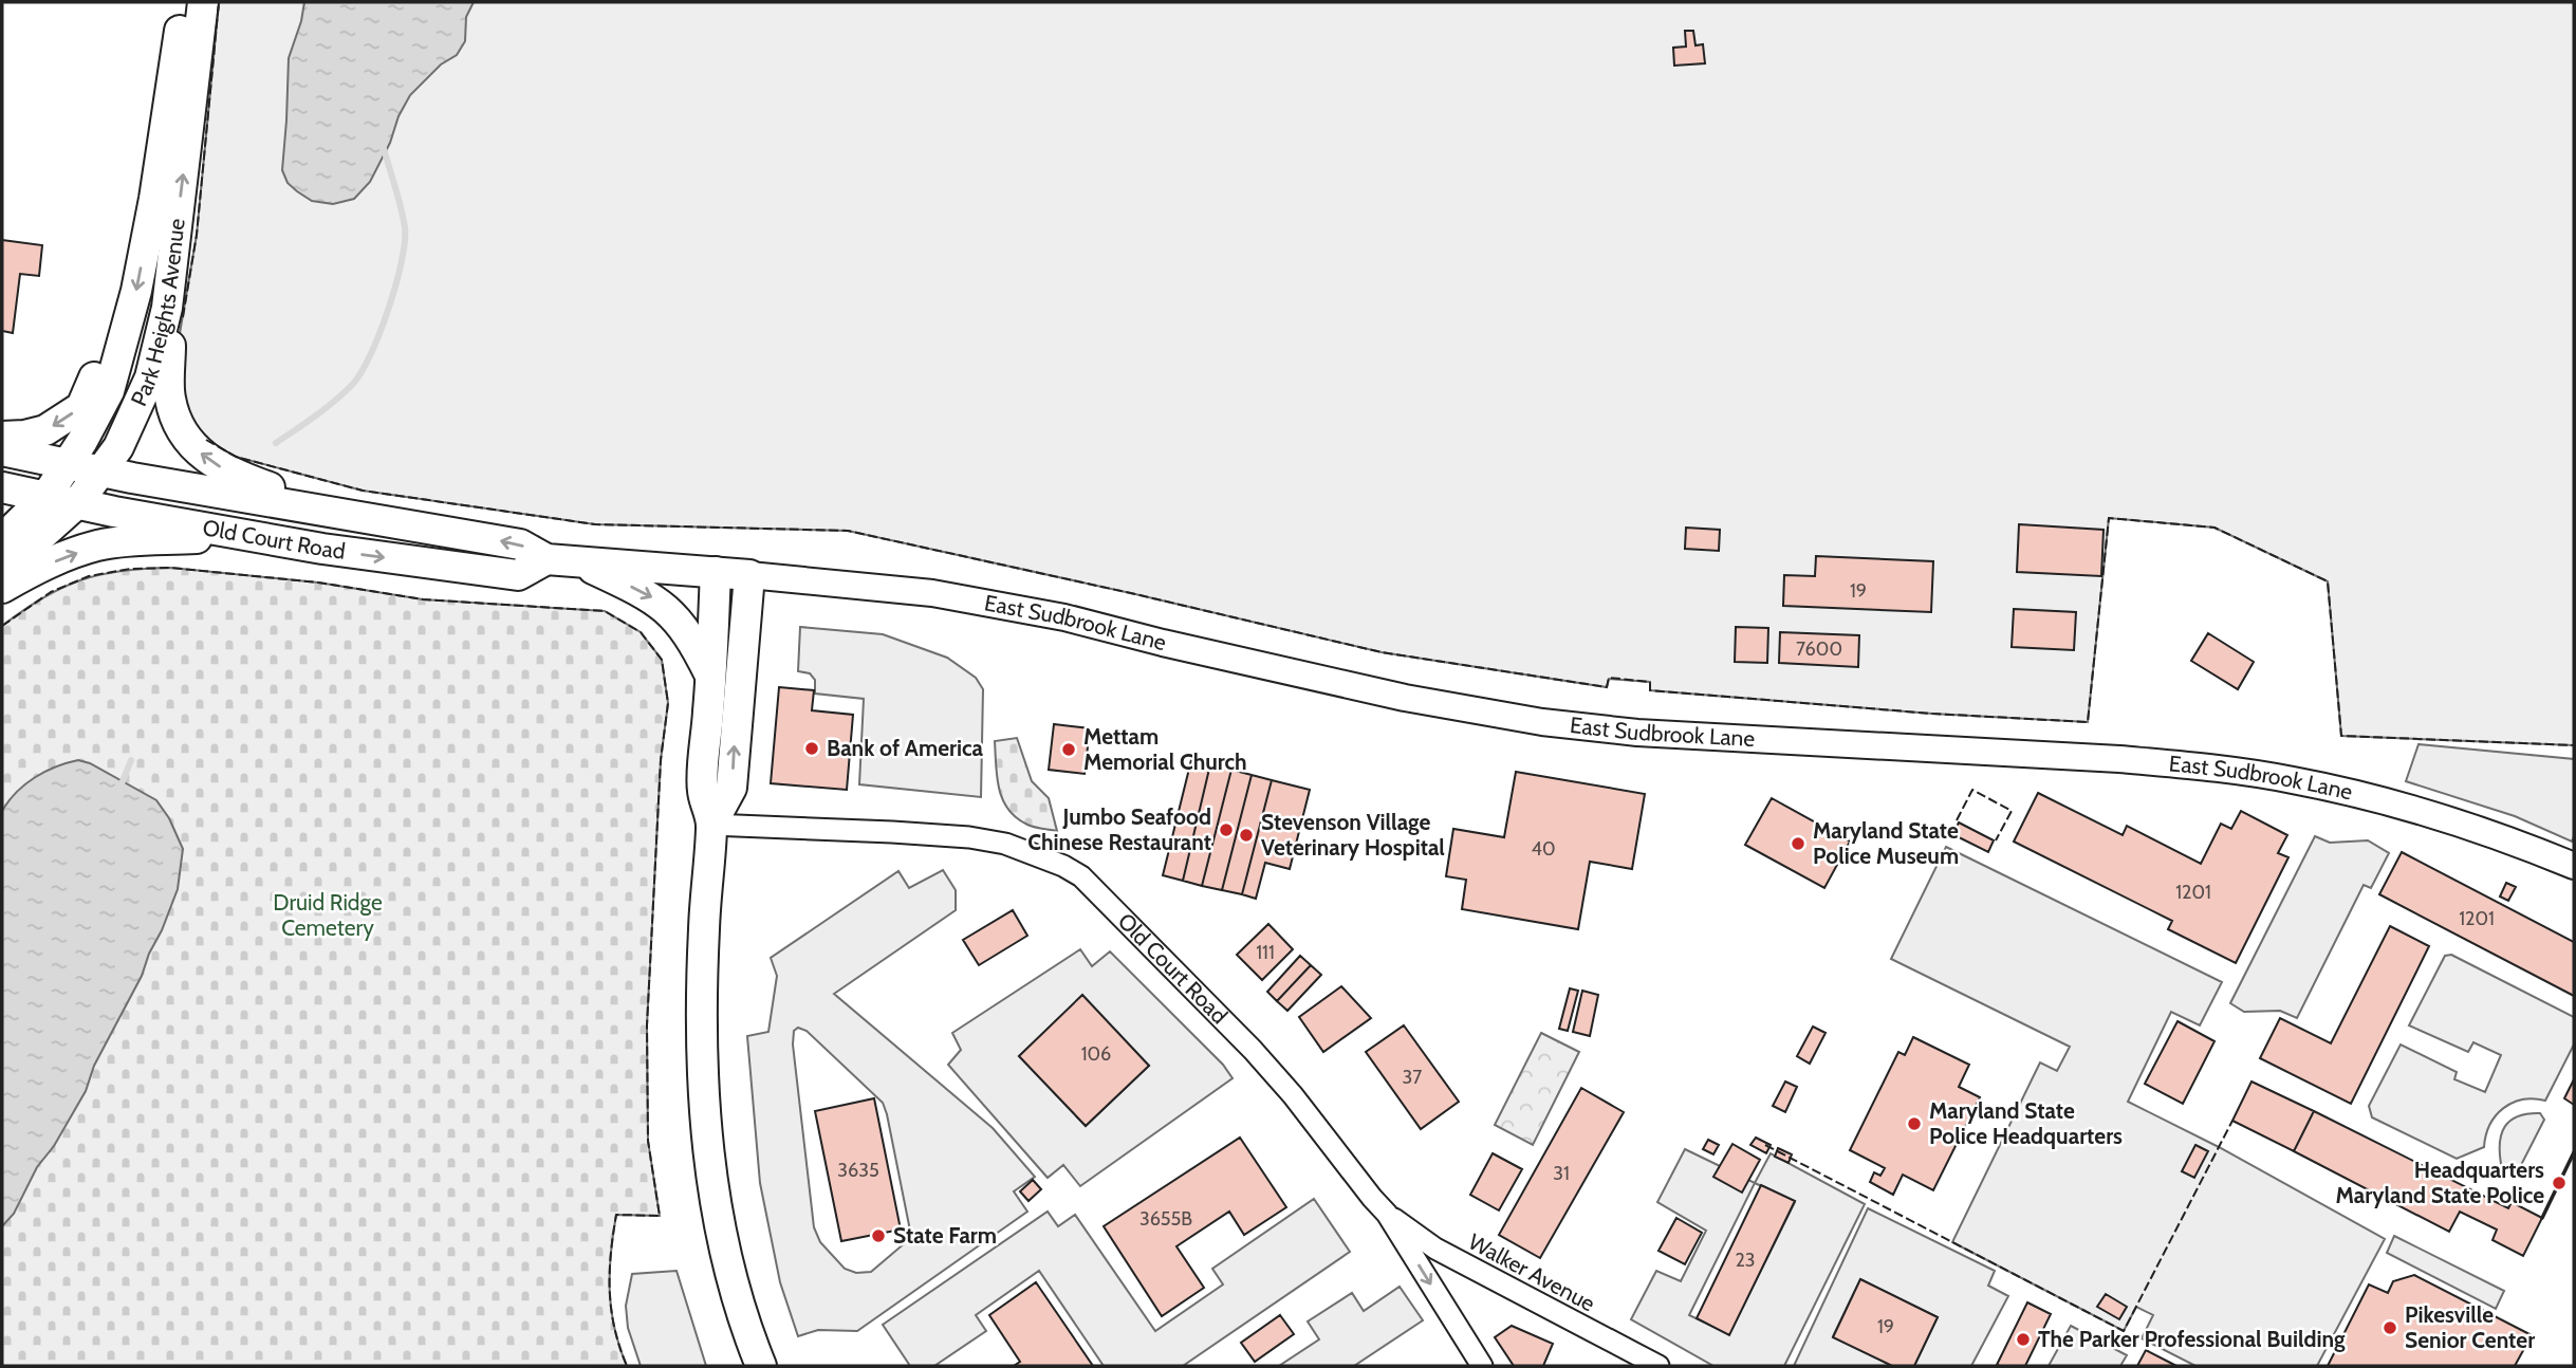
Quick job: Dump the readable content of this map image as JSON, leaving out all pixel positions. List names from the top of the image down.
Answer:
{
  "streets": {
    "main road": ["Park Heights Avenue", "Old Court Road"],
    "street": ["East Sudbrook Lane", "Walker Avenue"]
  },
  "crossings": [
    ["Park Heights Avenue", "Old Court Road"],
    ["Old Court Road", "East Sudbrook Lane"],
    ["Old Court Road", "Walker Avenue"]
  ],
  "parks": ["Druid Ridge Cemetery"],
  "places": [
    "Bank of America",
    "Mettam Memorial Church",
    "Jumbo Seafood Chinese Restaurant",
    "Stevenson Village Veterinary Hospital",
    "Maryland State Police Museum",
    "Maryland State Police Headquarters",
    "Headquarters Maryland State Police",
    "State Farm",
    "Pikesville Senior Center",
    "The Parker Professional Building"
  ],
  "house_numbers": [
    "19",
    "7600",
    "40",
    "1201",
    "1201",
    "111",
    "106",
    "37",
    "3635",
    "31",
    "3655B",
    "23",
    "19"
  ]
}
